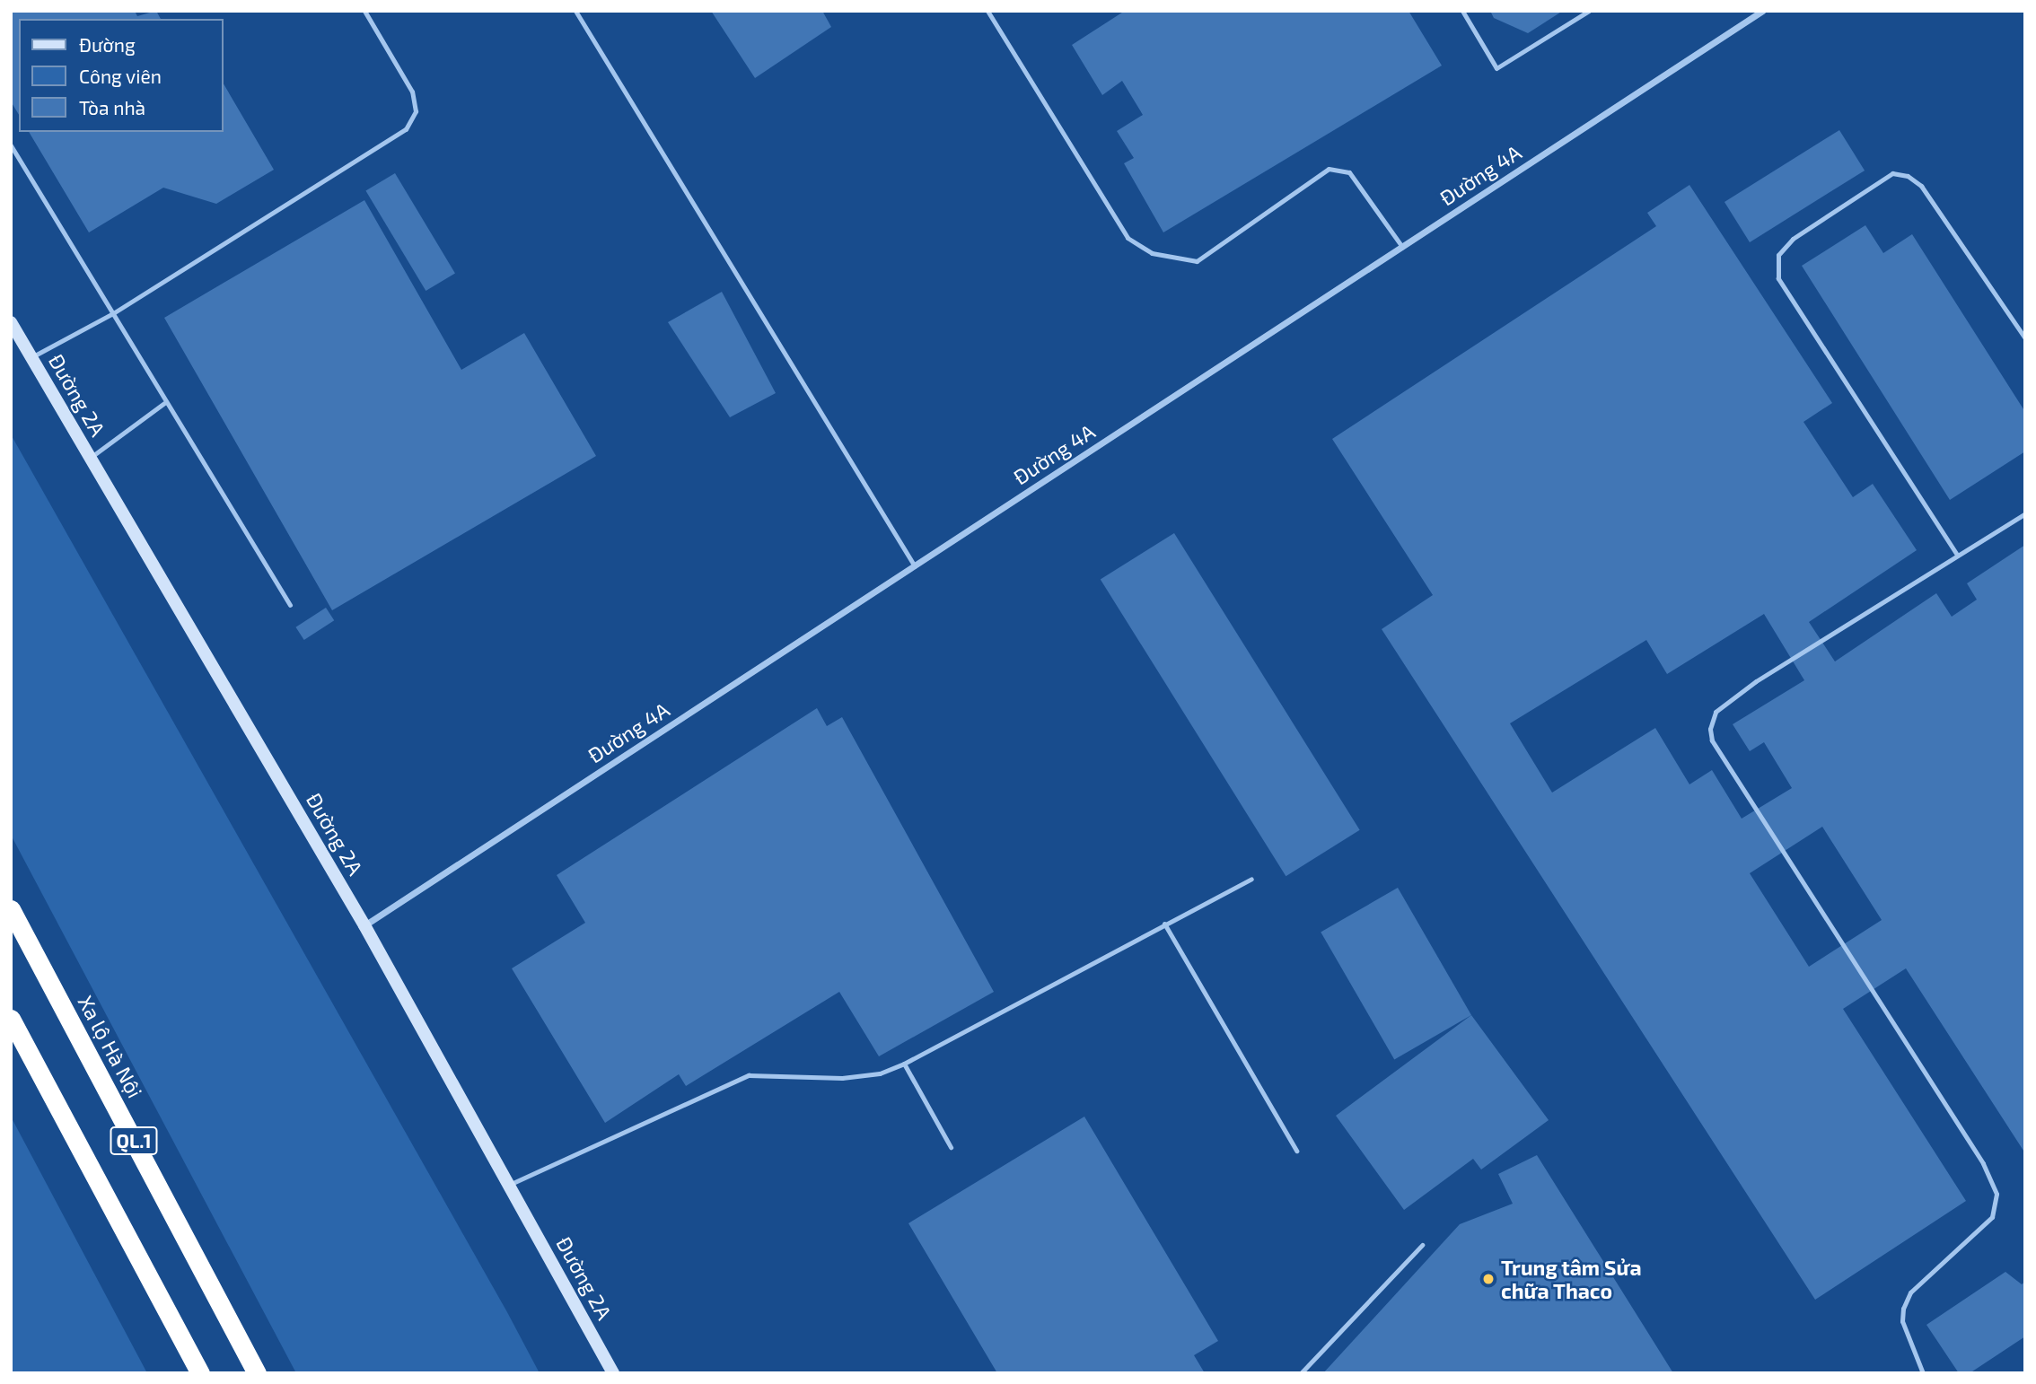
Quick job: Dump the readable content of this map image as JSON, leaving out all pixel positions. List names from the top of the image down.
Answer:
{
  "streets": {
    "highway": ["Xa lộ Hà Nội", "QL.1"],
    "street": ["Đường 4A", "Đường 2A"]
  },
  "crossings": [
    ["Đường 4A", "Đường 2A"]
  ],
  "places": ["Trung tâm Sửa chữa Thaco"],
  "legend": ["Đường", "Công viên", "Tòa nhà"]
}
